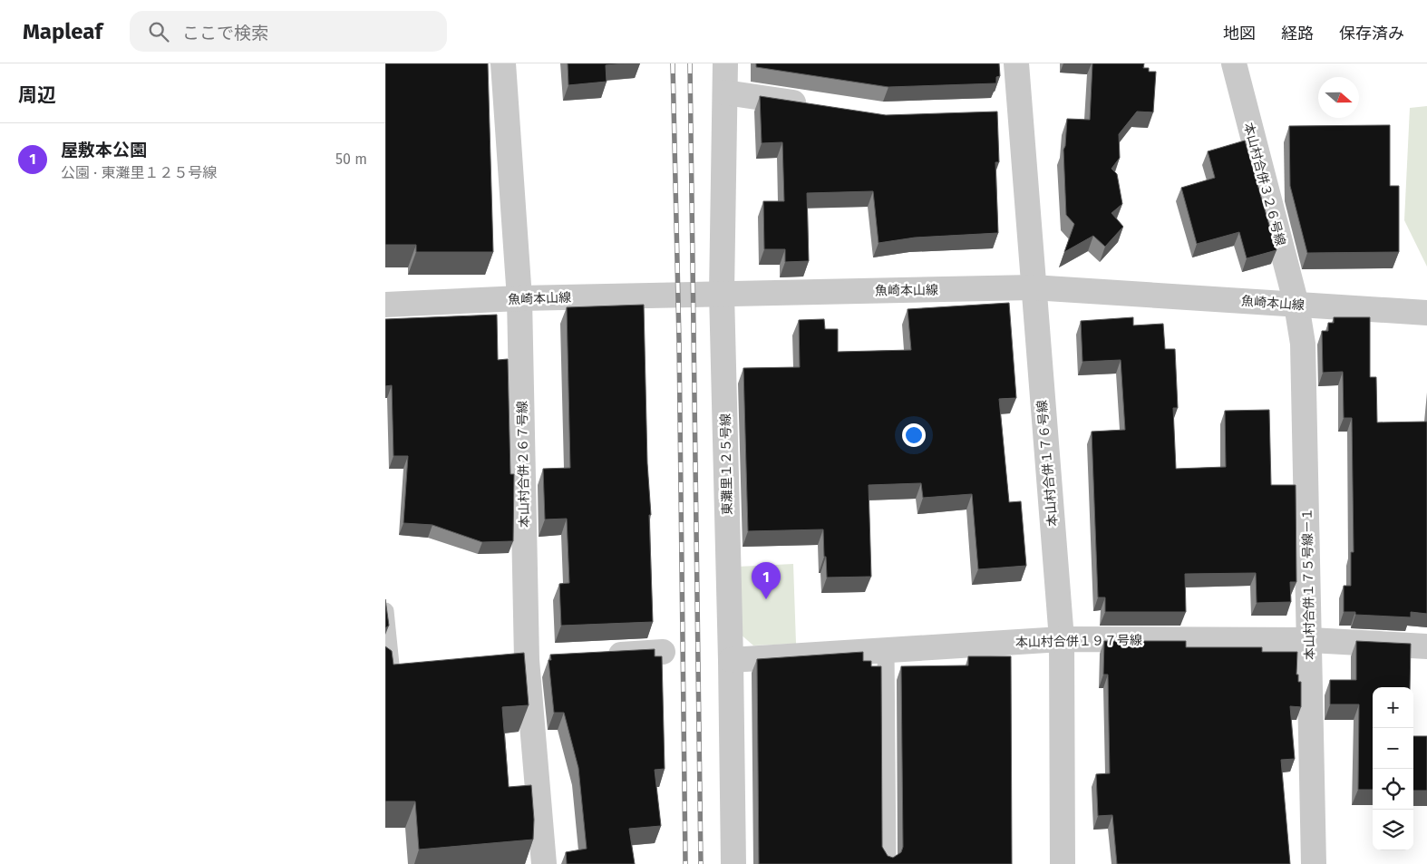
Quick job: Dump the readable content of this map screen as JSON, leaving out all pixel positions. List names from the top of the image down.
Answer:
{
  "streets": {
    "street": [
      "本山村合併３２６号線",
      "魚崎本山線",
      "本山村合併１７６号線",
      "本山村合併２６７号線",
      "東灘里１２５号線",
      "本山村合併１７５号線－１",
      "本山村合併１９７号線"
    ]
  },
  "crossings": [
    ["本山村合併３２６号線", "魚崎本山線"],
    ["本山村合併３２６号線", "本山村合併１７５号線－１"],
    ["魚崎本山線", "本山村合併１７６号線"],
    ["魚崎本山線", "本山村合併２６７号線"],
    ["魚崎本山線", "東灘里１２５号線"],
    ["魚崎本山線", "本山村合併１７５号線－１"],
    ["本山村合併１７６号線", "本山村合併１９７号線"],
    ["東灘里１２５号線", "本山村合併１９７号線"],
    ["本山村合併１７５号線－１", "本山村合併１９７号線"]
  ],
  "north": "right",
  "page": {
    "header": "Mapleaf",
    "search": "ここで検索",
    "nav": ["地図", "経路", "保存済み"],
    "heading": "周辺",
    "list": [
      {
        "mark": "1",
        "name": "屋敷本公園",
        "note": "公園 · 東灘里１２５号線",
        "value": "50 m"
      }
    ],
    "pins": "1",
    "map_buttons": ["+", "−"]
  }
}
